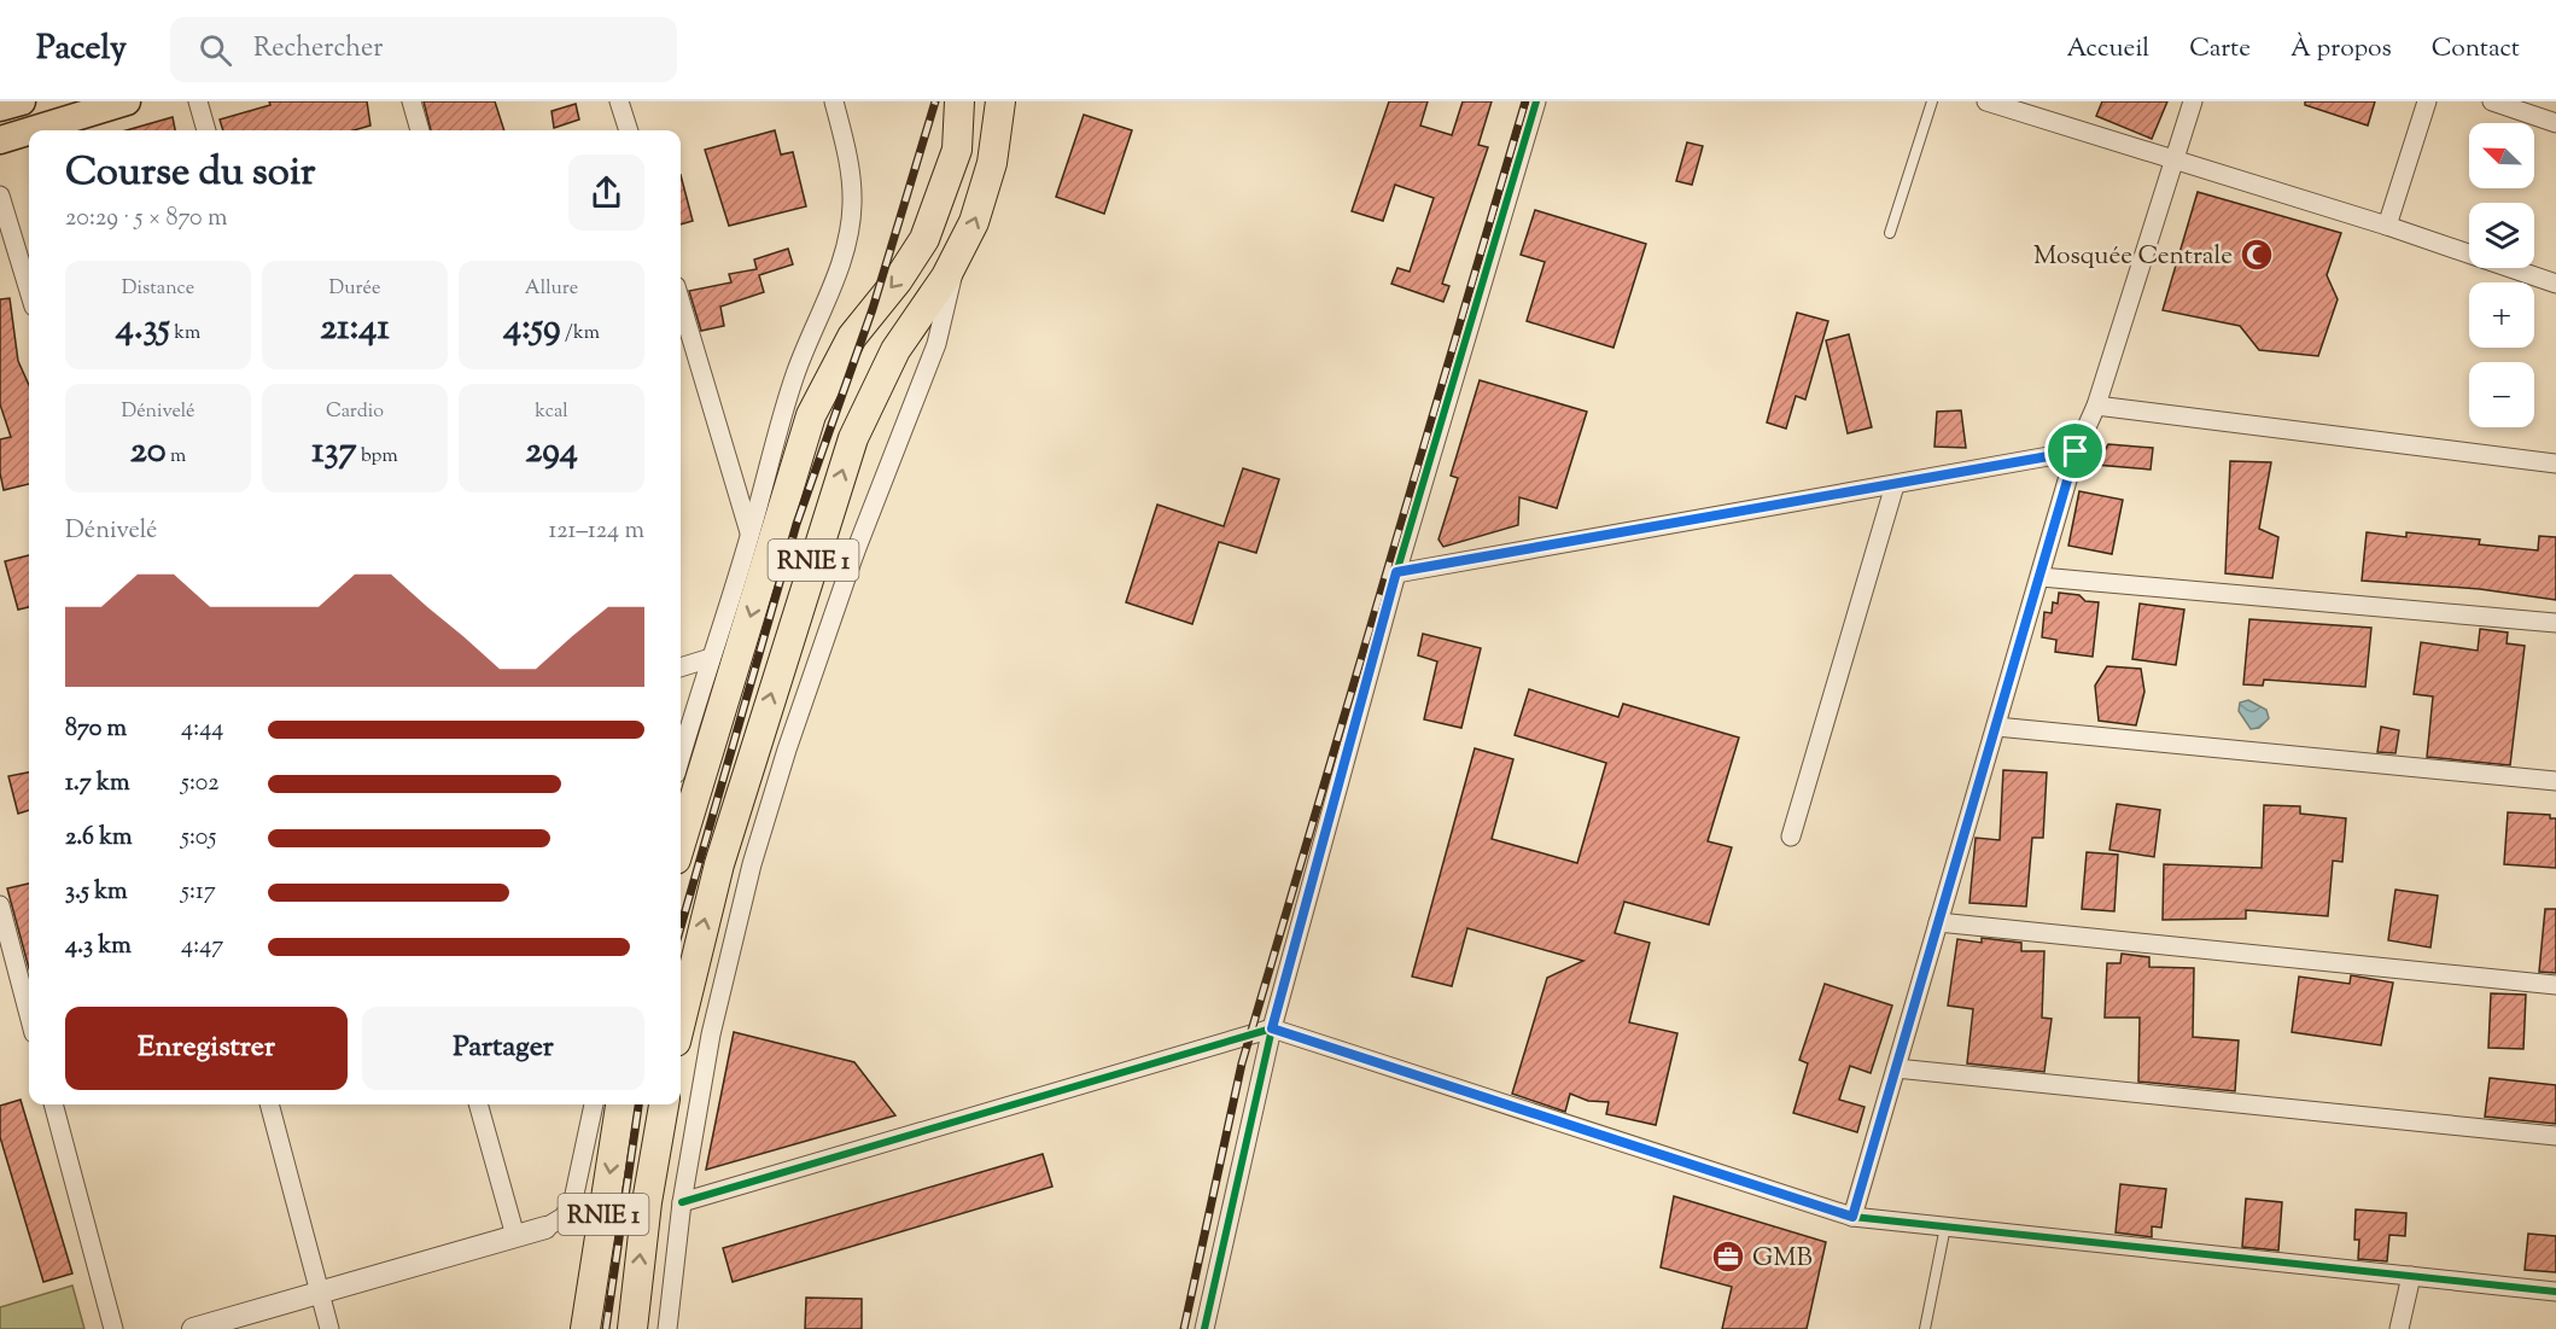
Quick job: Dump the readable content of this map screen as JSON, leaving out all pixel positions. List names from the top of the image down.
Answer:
{
  "streets": {
    "highway": ["RNIE 1"]
  },
  "places": {
    "mosque": ["Mosquée Centrale"],
    "office": ["GMB"]
  },
  "north": "top left",
  "page": {
    "header": "Pacely",
    "search": "Rechercher",
    "nav": [
      "Accueil",
      "Carte",
      "À propos",
      "Contact"
    ],
    "map_buttons": ["+", "−"],
    "heading": ["Course du soir", "20:29 · 5 × 870 m"],
    "stats": [
      ["Distance", "4.35 km"],
      ["Durée", "21:41"],
      ["Allure", "4:59 /km"],
      ["Dénivelé", "20 m"],
      ["Cardio", "137 bpm"],
      ["kcal", "294"]
    ],
    "chart": ["Dénivelé", "121–124 m"],
    "list": [
      {
        "name": "870 m",
        "note": "4:44"
      },
      {
        "name": "1.7 km",
        "note": "5:02"
      },
      {
        "name": "2.6 km",
        "note": "5:05"
      },
      {
        "name": "3.5 km",
        "note": "5:17"
      },
      {
        "name": "4.3 km",
        "note": "4:47"
      }
    ],
    "buttons": ["Enregistrer", "Partager"]
  }
}
